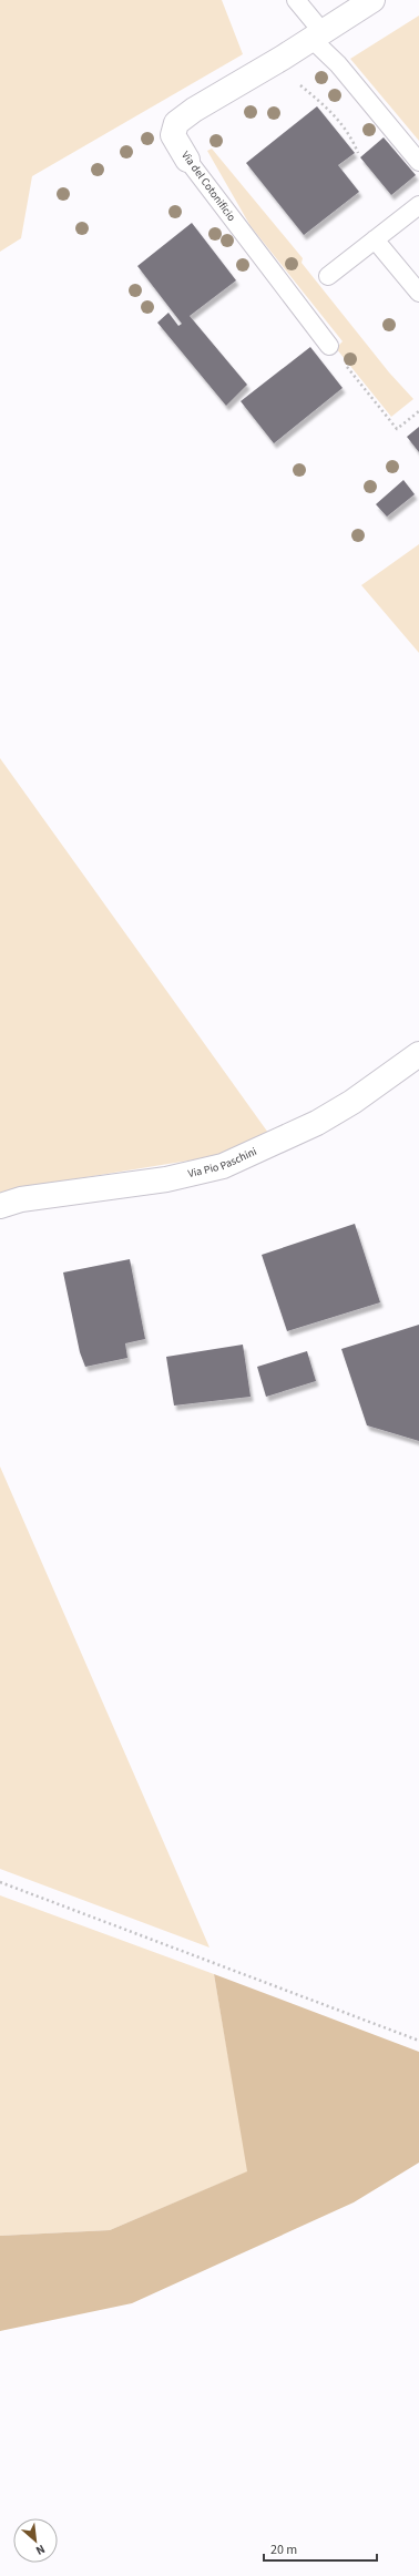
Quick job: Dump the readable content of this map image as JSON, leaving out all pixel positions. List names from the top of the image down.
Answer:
{
  "streets": {
    "street": ["Via del Cotonificio", "Via Pio Paschini"]
  },
  "scale_bar": "20 m",
  "north": "bottom right"
}
